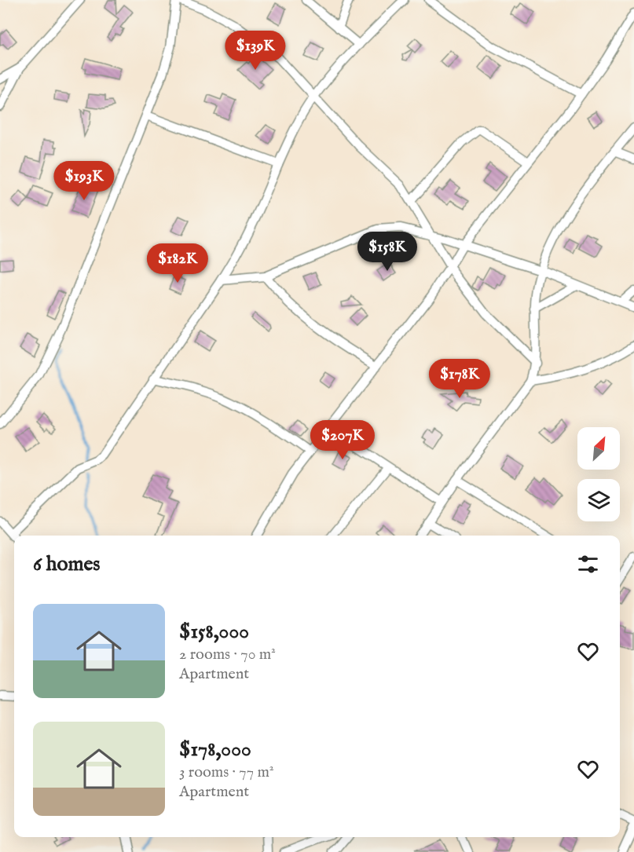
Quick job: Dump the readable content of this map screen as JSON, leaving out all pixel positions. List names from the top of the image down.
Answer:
{
  "north": "top right",
  "page": {
    "price": [
      "$139K",
      "$193K",
      "$158K",
      "$182K",
      "$178K",
      "$207K"
    ],
    "heading": "6 homes",
    "list": [
      {
        "name": "$158,000",
        "note": "2 rooms · 70 m² · Apartment"
      },
      {
        "name": "$178,000",
        "note": "3 rooms · 77 m² · Apartment"
      }
    ]
  }
}
